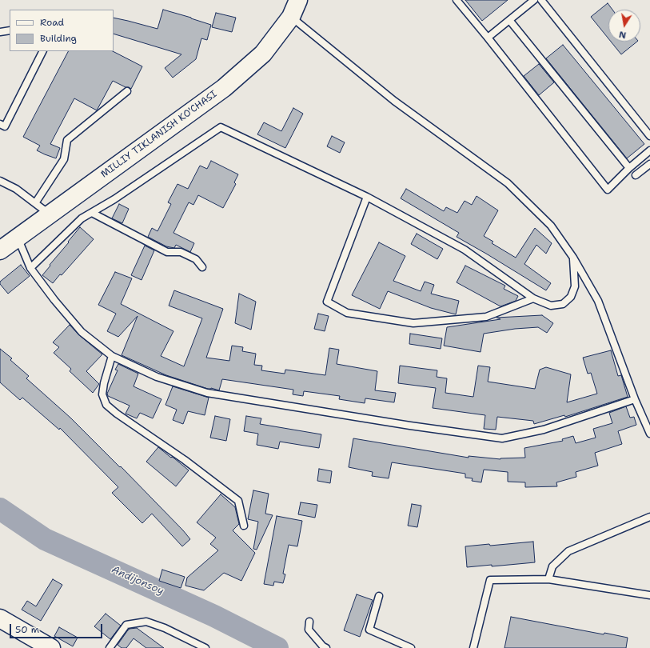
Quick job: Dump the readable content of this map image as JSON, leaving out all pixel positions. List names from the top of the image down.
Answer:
{
  "streets": {
    "main road": ["MILLIY TIKLANISH KO'CHASI"]
  },
  "water": ["Andijonsoy"],
  "legend": ["Road", "Building"],
  "scale_bar": "50 m",
  "north": "bottom"
}
